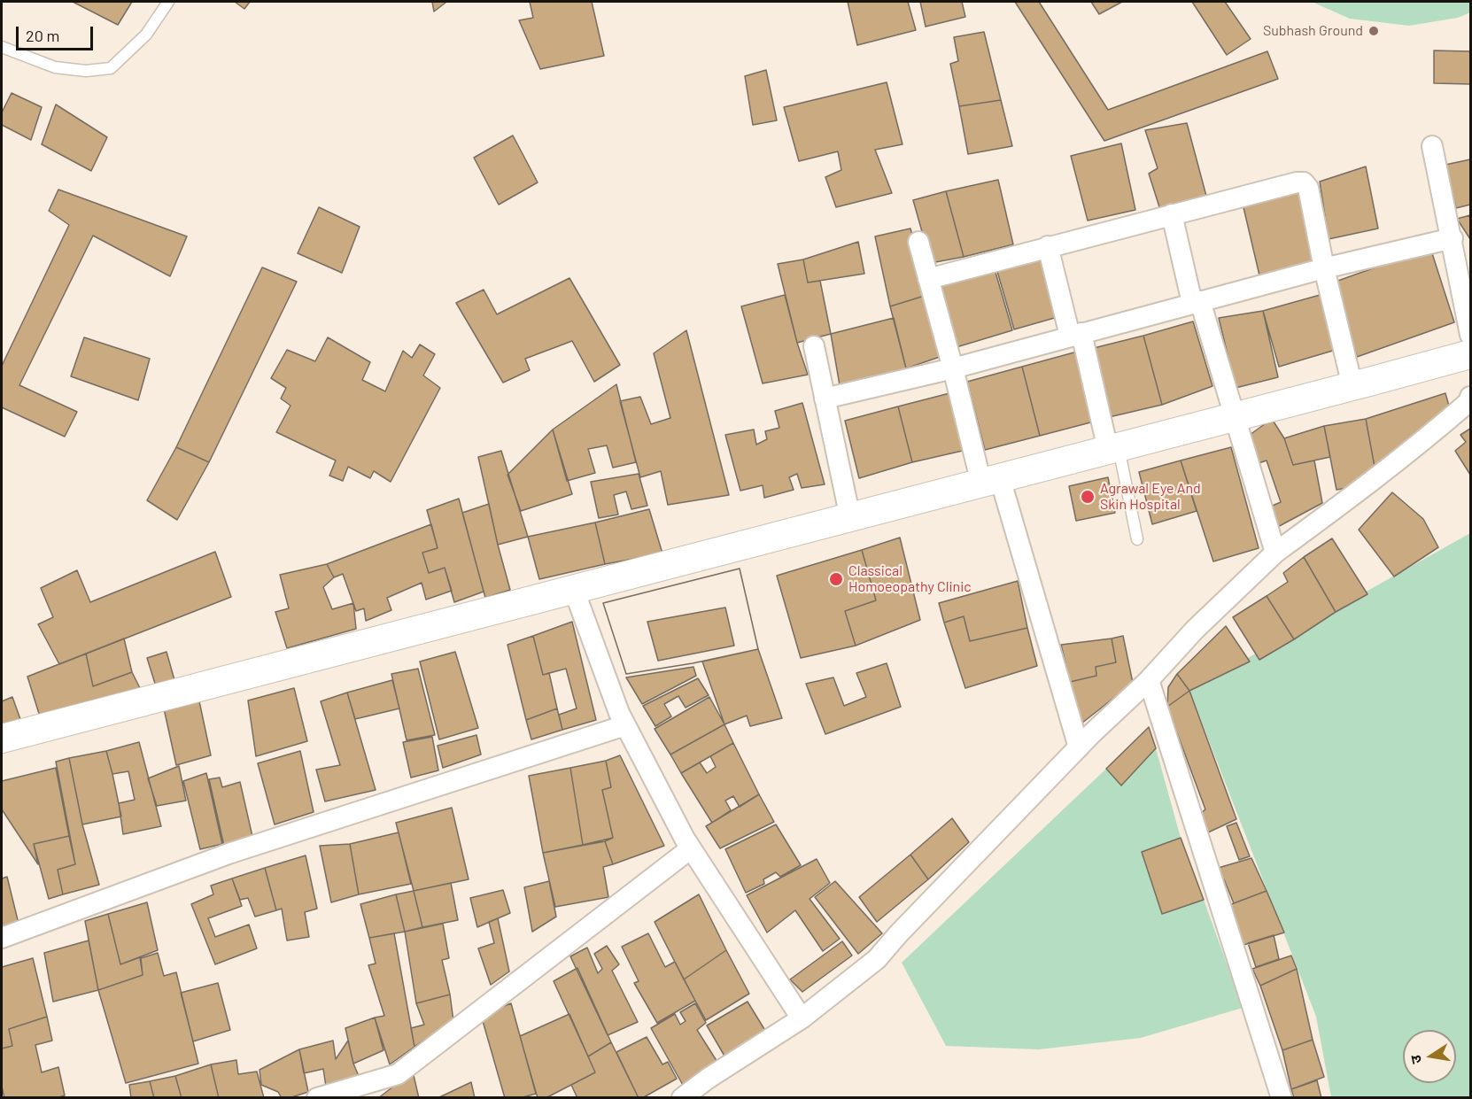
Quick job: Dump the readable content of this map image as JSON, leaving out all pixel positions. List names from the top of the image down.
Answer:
{
  "places": ["Subhash Ground", "Agrawal Eye And Skin Hospital", "Classical Homoeopathy Clinic"],
  "scale_bar": "20 m",
  "north": "left"
}
